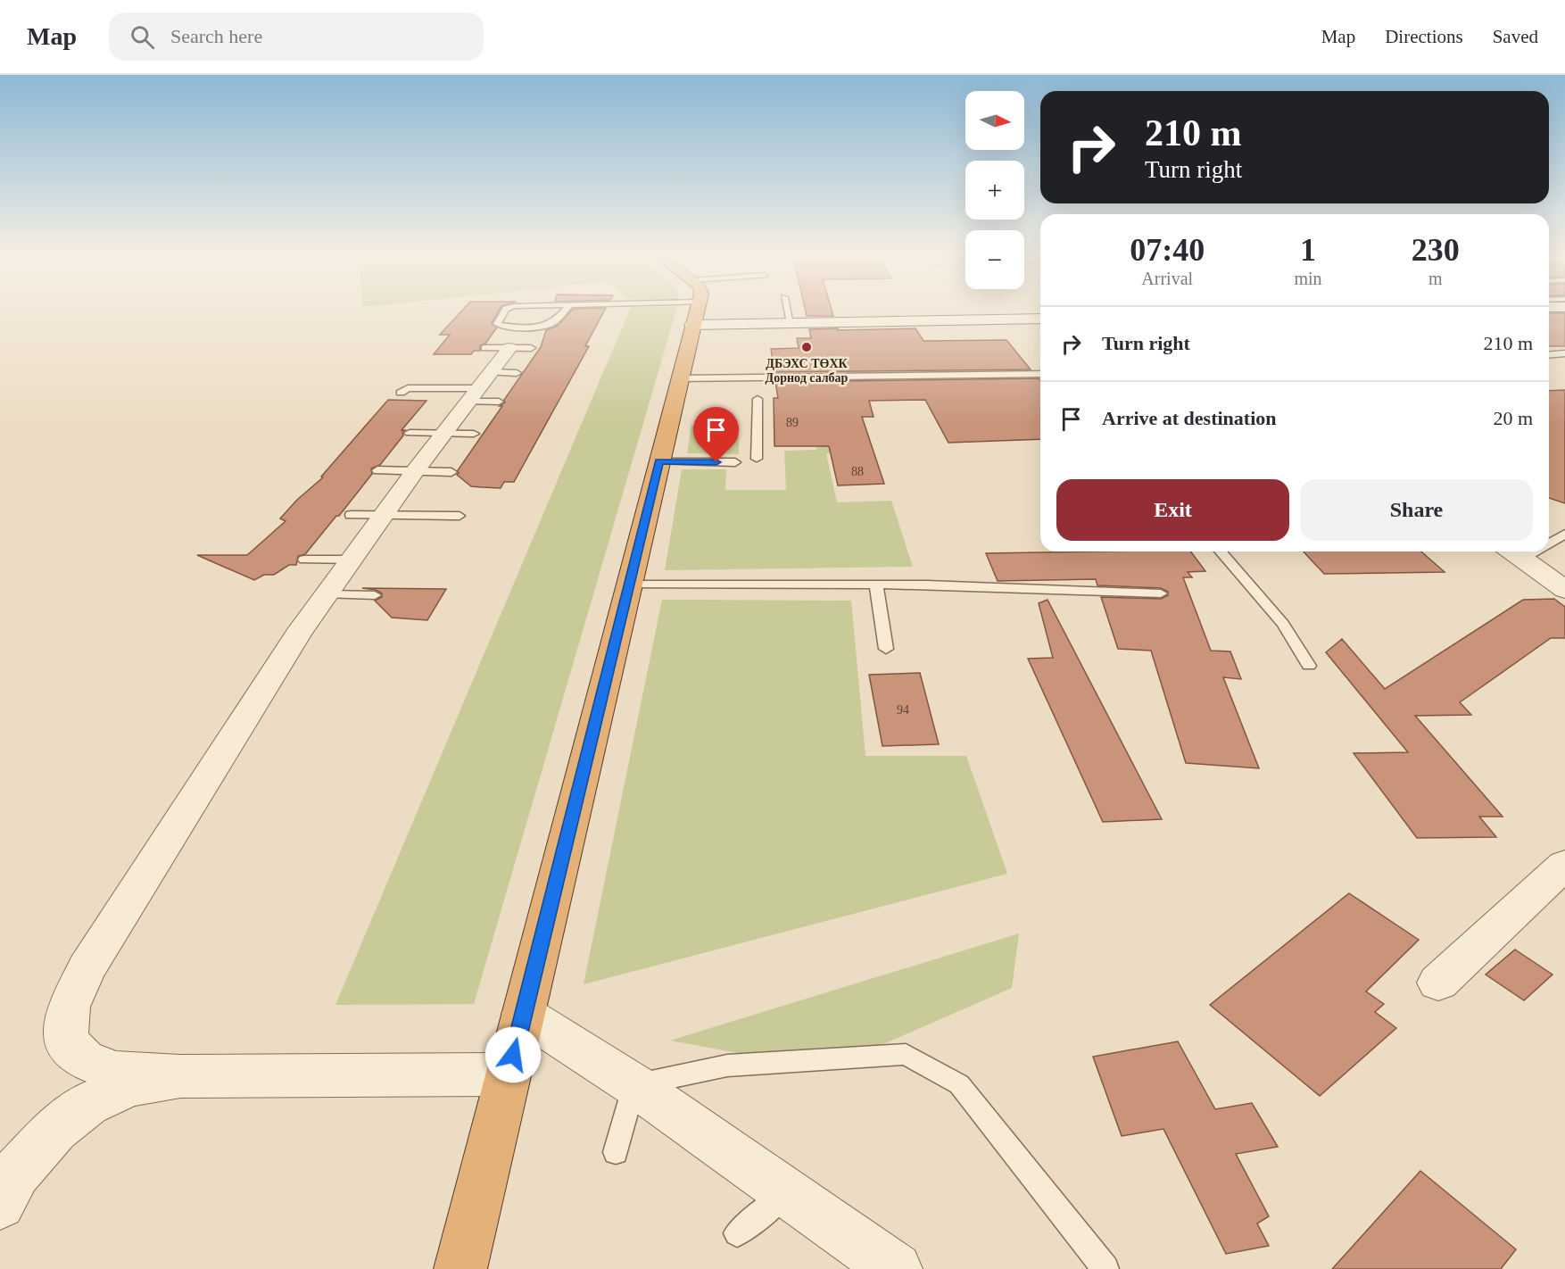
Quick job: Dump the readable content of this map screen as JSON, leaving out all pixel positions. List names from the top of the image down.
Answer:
{
  "places": ["ДБЭХС ТӨХК Дорнод салбар"],
  "house_numbers": ["89", "88", "94"],
  "north": "right",
  "page": {
    "header": "Map",
    "search": "Search here",
    "nav": ["Map", "Directions", "Saved"],
    "map_buttons": ["+", "−"],
    "turn": ["210 m", "Turn right"],
    "eta": [
      "07:40",
      "Arrival",
      "1",
      "min",
      "230",
      "m"
    ],
    "list": [
      {
        "name": "Turn right",
        "value": "210 m"
      },
      {
        "name": "Arrive at destination",
        "value": "20 m"
      }
    ],
    "buttons": ["Exit", "Share"]
  }
}
